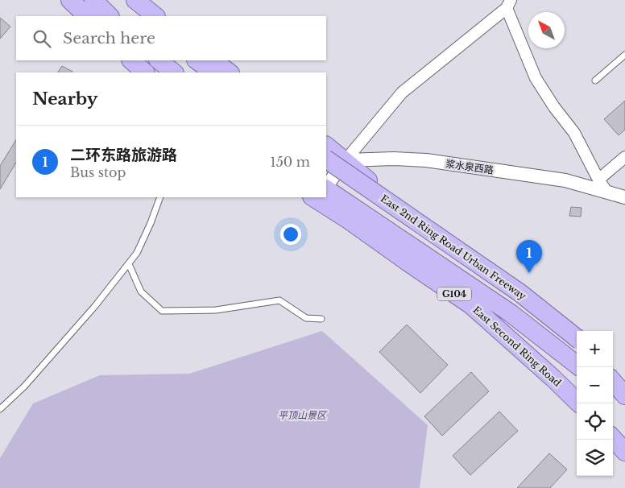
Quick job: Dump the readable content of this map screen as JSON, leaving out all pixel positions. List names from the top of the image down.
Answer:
{
  "streets": {
    "highway": ["East 2nd Ring Road Urban Freeway", "G104", "East Second Ring Road"],
    "street": ["浆水泉西路"]
  },
  "parks": ["平顶山景区"],
  "north": "top left",
  "page": {
    "search": "Search here",
    "heading": "Nearby",
    "list": [
      {
        "mark": "1",
        "name": "二环东路旅游路",
        "note": "Bus stop",
        "value": "150 m"
      }
    ],
    "pins": "1",
    "map_buttons": ["+", "−"]
  }
}
